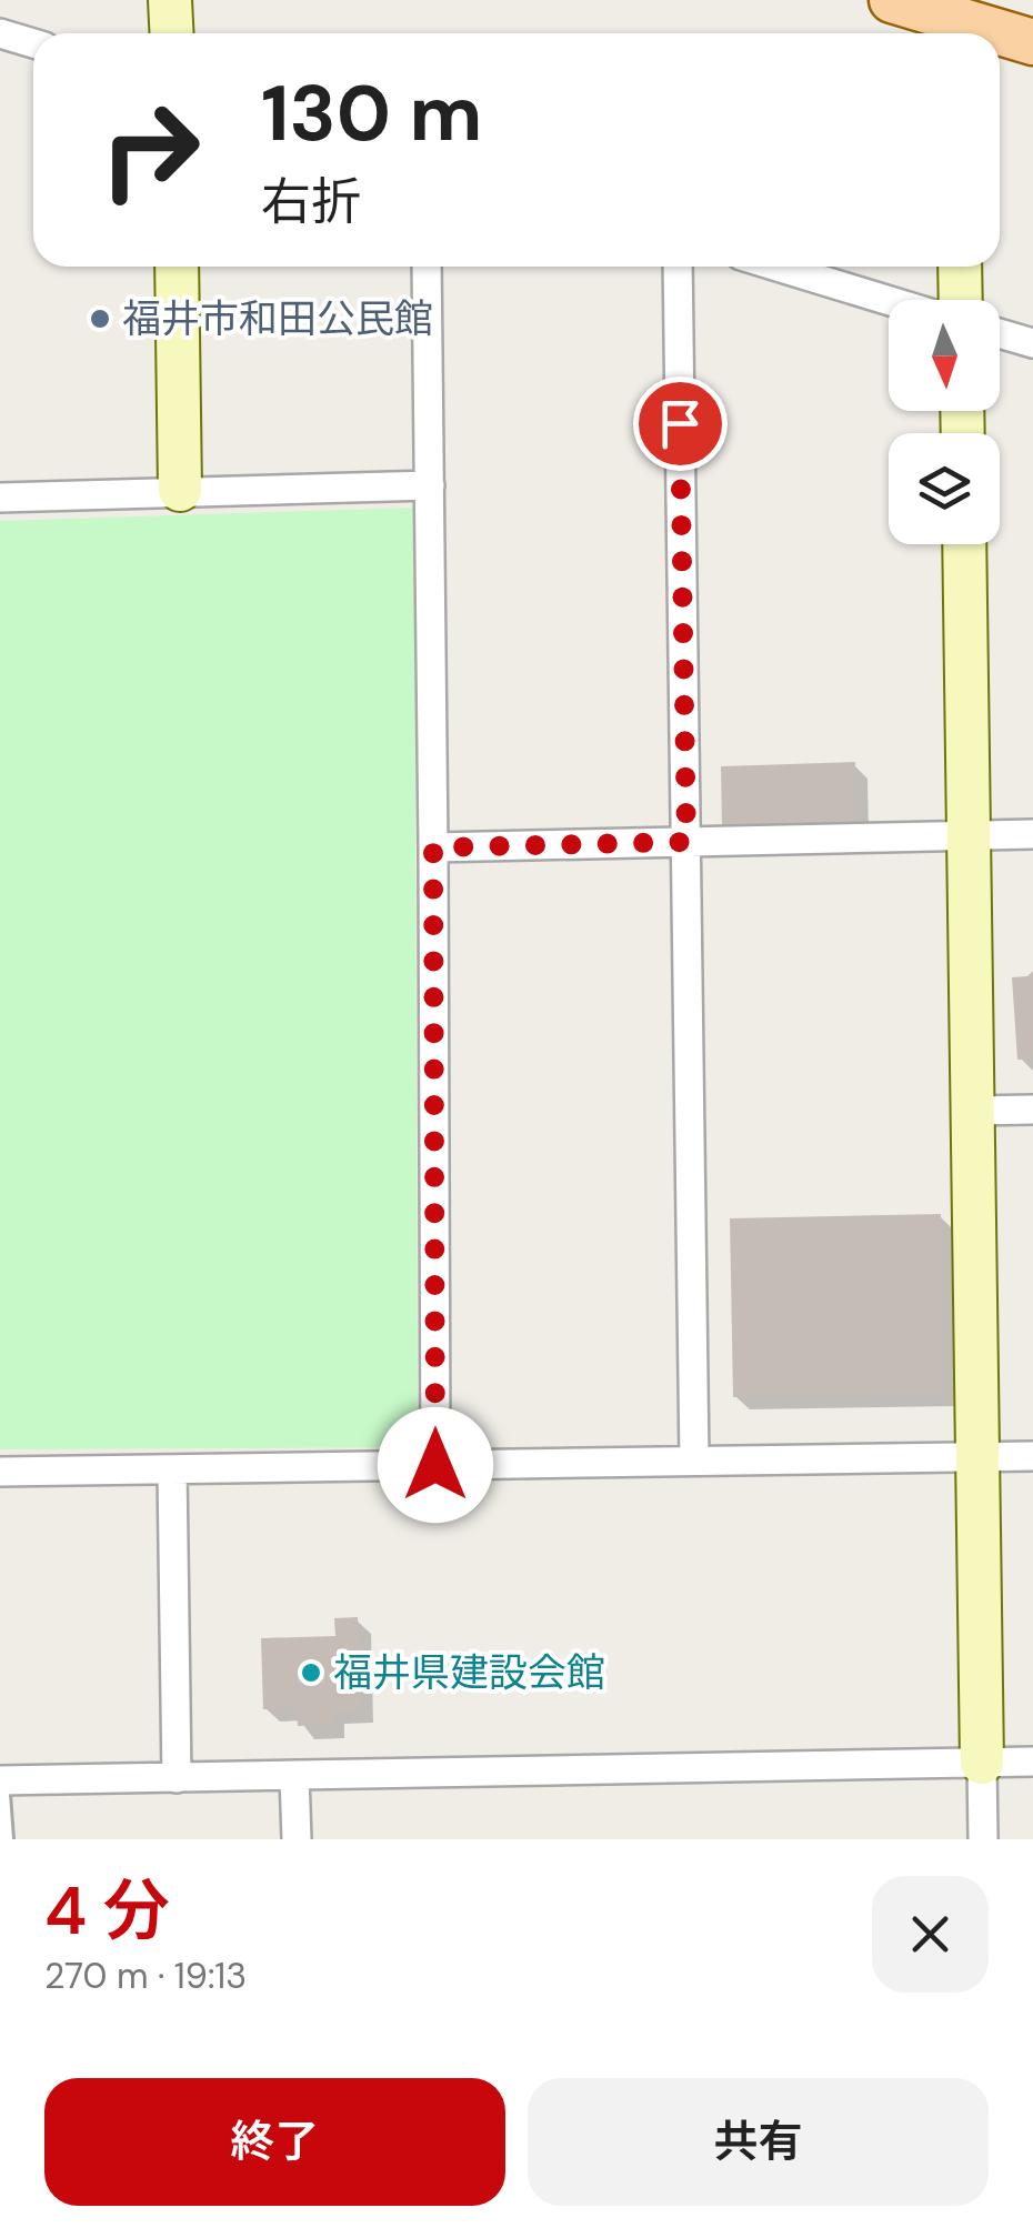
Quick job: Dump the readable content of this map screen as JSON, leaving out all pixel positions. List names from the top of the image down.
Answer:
{
  "places": ["福井市和田公民館", "福井県建設会館"],
  "north": "bottom",
  "page": {
    "turn": ["130 m", "右折"],
    "heading": ["4 分", "270 m · 19:13"],
    "buttons": ["終了", "共有"]
  }
}
